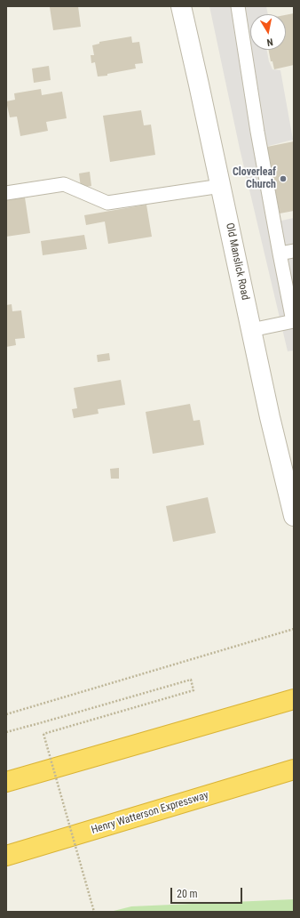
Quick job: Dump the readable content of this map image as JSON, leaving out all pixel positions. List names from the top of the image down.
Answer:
{
  "streets": {
    "highway": ["Henry Watterson Expressway"],
    "street": ["Old Manslick Road"]
  },
  "places": ["Cloverleaf Church"],
  "scale_bar": "20 m",
  "north": "bottom"
}
